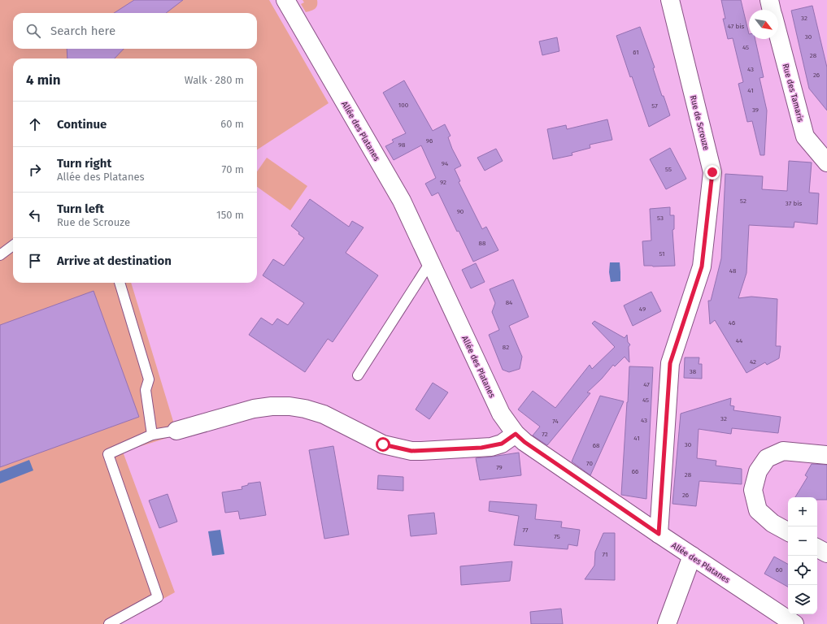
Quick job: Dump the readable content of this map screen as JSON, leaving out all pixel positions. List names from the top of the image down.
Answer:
{
  "streets": {
    "street": ["Rue des Tamaris", "Rue de Scrouze", "Allée des Platanes"]
  },
  "crossings": [
    ["Rue de Scrouze", "Allée des Platanes"]
  ],
  "house_numbers": [
    "32",
    "47 bis",
    "30",
    "45",
    "61",
    "28",
    "43",
    "26",
    "41",
    "100",
    "57",
    "39",
    "96",
    "98",
    "94",
    "55",
    "92",
    "52",
    "37 bis",
    "90",
    "53",
    "88",
    "51",
    "48",
    "84",
    "49",
    "46",
    "44",
    "82",
    "42",
    "38",
    "47",
    "45",
    "32",
    "43",
    "74",
    "72",
    "41",
    "30",
    "68",
    "70",
    "79",
    "66",
    "28",
    "26",
    "77",
    "75",
    "71",
    "60"
  ],
  "north": "bottom right",
  "page": {
    "search": "Search here",
    "heading": ["4 min", "Walk · 280 m"],
    "list": [
      ["Continue", "60 m"],
      ["Turn right", "Allée des Platanes", "70 m"],
      ["Turn left", "Rue de Scrouze", "150 m"],
      "Arrive at destination"
    ],
    "map_buttons": ["+", "−"]
  }
}
